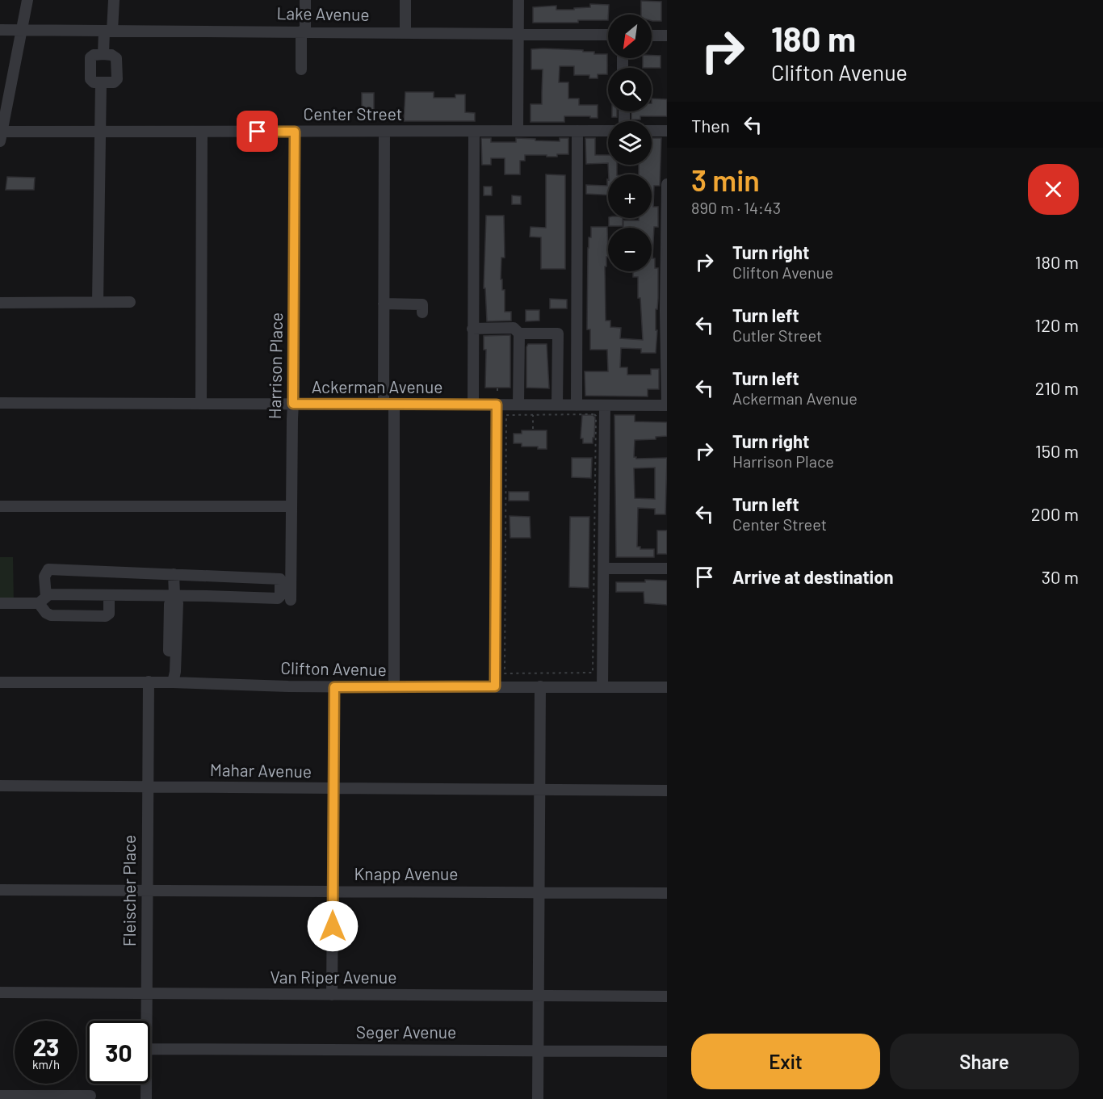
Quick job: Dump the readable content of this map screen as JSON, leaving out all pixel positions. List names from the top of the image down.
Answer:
{
  "streets": {
    "street": [
      "Lake Avenue",
      "Center Street",
      "Harrison Place",
      "Ackerman Avenue",
      "Clifton Avenue",
      "Mahar Avenue",
      "Knapp Avenue",
      "Fleischer Place",
      "Van Riper Avenue",
      "Seger Avenue"
    ]
  },
  "crossings": [
    ["Center Street", "Harrison Place"],
    ["Harrison Place", "Ackerman Avenue"],
    ["Clifton Avenue", "Fleischer Place"],
    ["Mahar Avenue", "Fleischer Place"],
    ["Knapp Avenue", "Fleischer Place"],
    ["Fleischer Place", "Van Riper Avenue"]
  ],
  "north": "bottom left",
  "page": {
    "turn": ["180 m", "Clifton Avenue"],
    "map_buttons": ["+", "−"],
    "then": "Then",
    "heading": ["3 min", "890 m · 14:43"],
    "list": [
      {
        "name": "Turn right",
        "note": "Clifton Avenue",
        "value": "180 m"
      },
      {
        "name": "Turn left",
        "note": "Cutler Street",
        "value": "120 m"
      },
      {
        "name": "Turn left",
        "note": "Ackerman Avenue",
        "value": "210 m"
      },
      {
        "name": "Turn right",
        "note": "Harrison Place",
        "value": "150 m"
      },
      {
        "name": "Turn left",
        "note": "Center Street",
        "value": "200 m"
      },
      {
        "name": "Arrive at destination",
        "value": "30 m"
      }
    ],
    "speed": "23 km/h",
    "limit": "30",
    "buttons": ["Exit", "Share"]
  }
}
